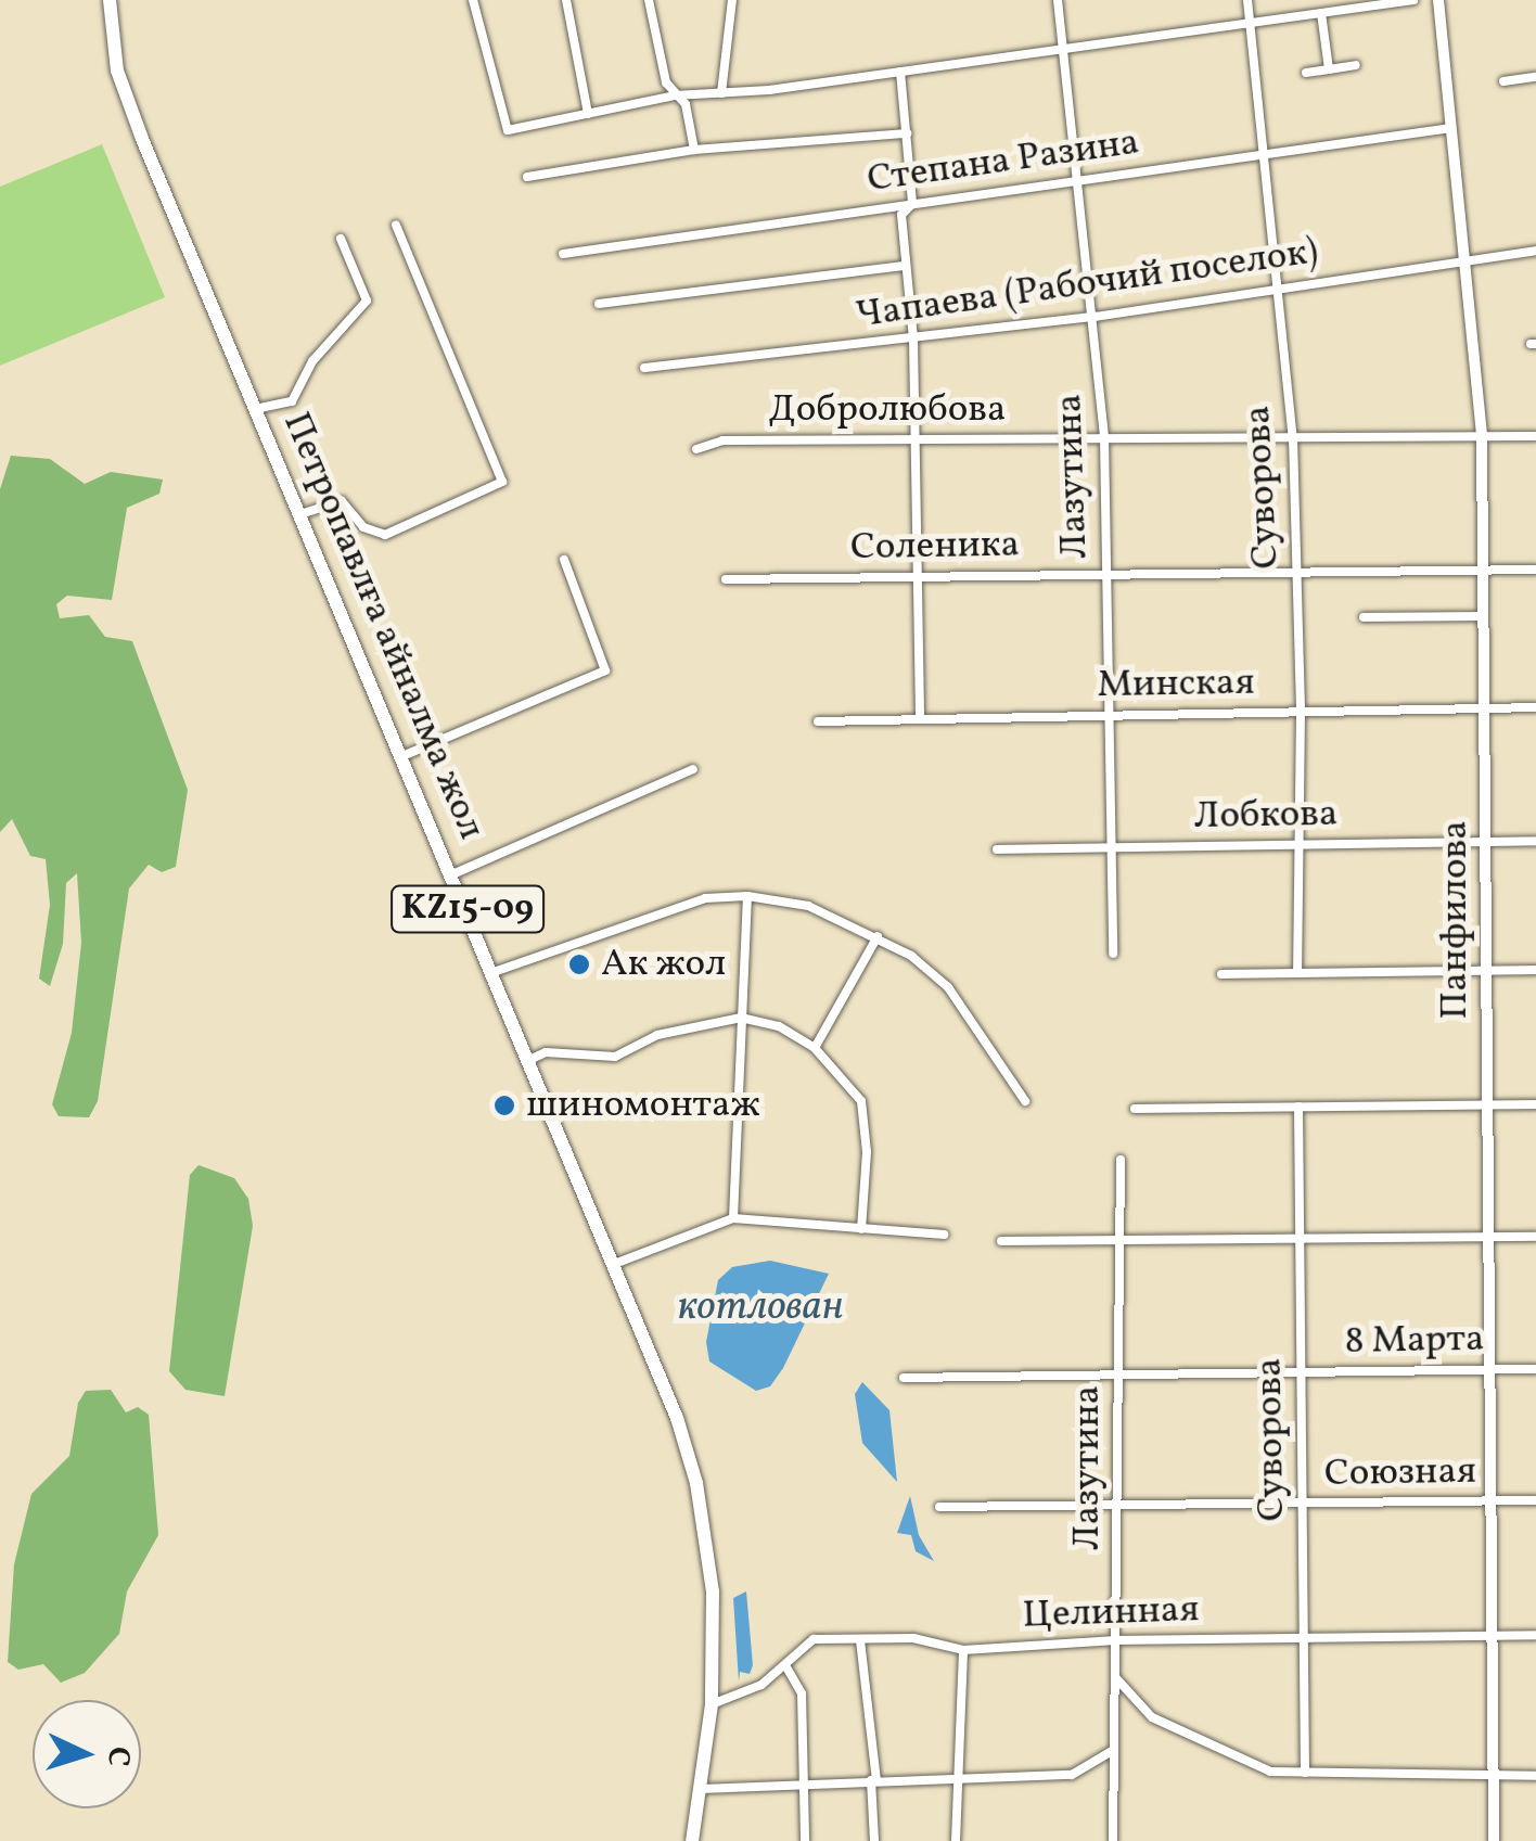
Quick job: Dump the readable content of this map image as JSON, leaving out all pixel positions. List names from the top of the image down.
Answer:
{
  "streets": {
    "highway": ["Петропавлға айналма жол", "KZ15-09"],
    "street": [
      "Степана Разина",
      "Чапаева (Рабочий поселок)",
      "Добролюбова",
      "Лазутина",
      "Суворова",
      "Соленика",
      "Минская",
      "Лобкова",
      "Панфилова",
      "8 Марта",
      "Союзная",
      "Целинная"
    ]
  },
  "crossings": [
    ["Степана Разина", "Лазутина"],
    ["Степана Разина", "Суворова"],
    ["Степана Разина", "Панфилова"],
    ["Чапаева (Рабочий поселок)", "Лазутина"],
    ["Чапаева (Рабочий поселок)", "Суворова"],
    ["Чапаева (Рабочий поселок)", "Панфилова"],
    ["Добролюбова", "Лазутина"],
    ["Добролюбова", "Суворова"],
    ["Добролюбова", "Панфилова"],
    ["Лазутина", "Соленика"],
    ["Лазутина", "Минская"],
    ["Лазутина", "Лобкова"],
    ["Лазутина", "8 Марта"],
    ["Лазутина", "Союзная"],
    ["Лазутина", "Целинная"],
    ["Суворова", "Соленика"],
    ["Суворова", "Минская"],
    ["Суворова", "Лобкова"],
    ["Суворова", "8 Марта"],
    ["Суворова", "Союзная"],
    ["Суворова", "Целинная"],
    ["Соленика", "Панфилова"],
    ["Петропавлға айналма жол", "Целинная"],
    ["Минская", "Панфилова"],
    ["Лобкова", "Панфилова"],
    ["Панфилова", "8 Марта"],
    ["Панфилова", "Союзная"],
    ["Панфилова", "Целинная"]
  ],
  "water": ["котлован"],
  "places": ["Ак жол", "шиномонтаж"],
  "north": "right"
}
